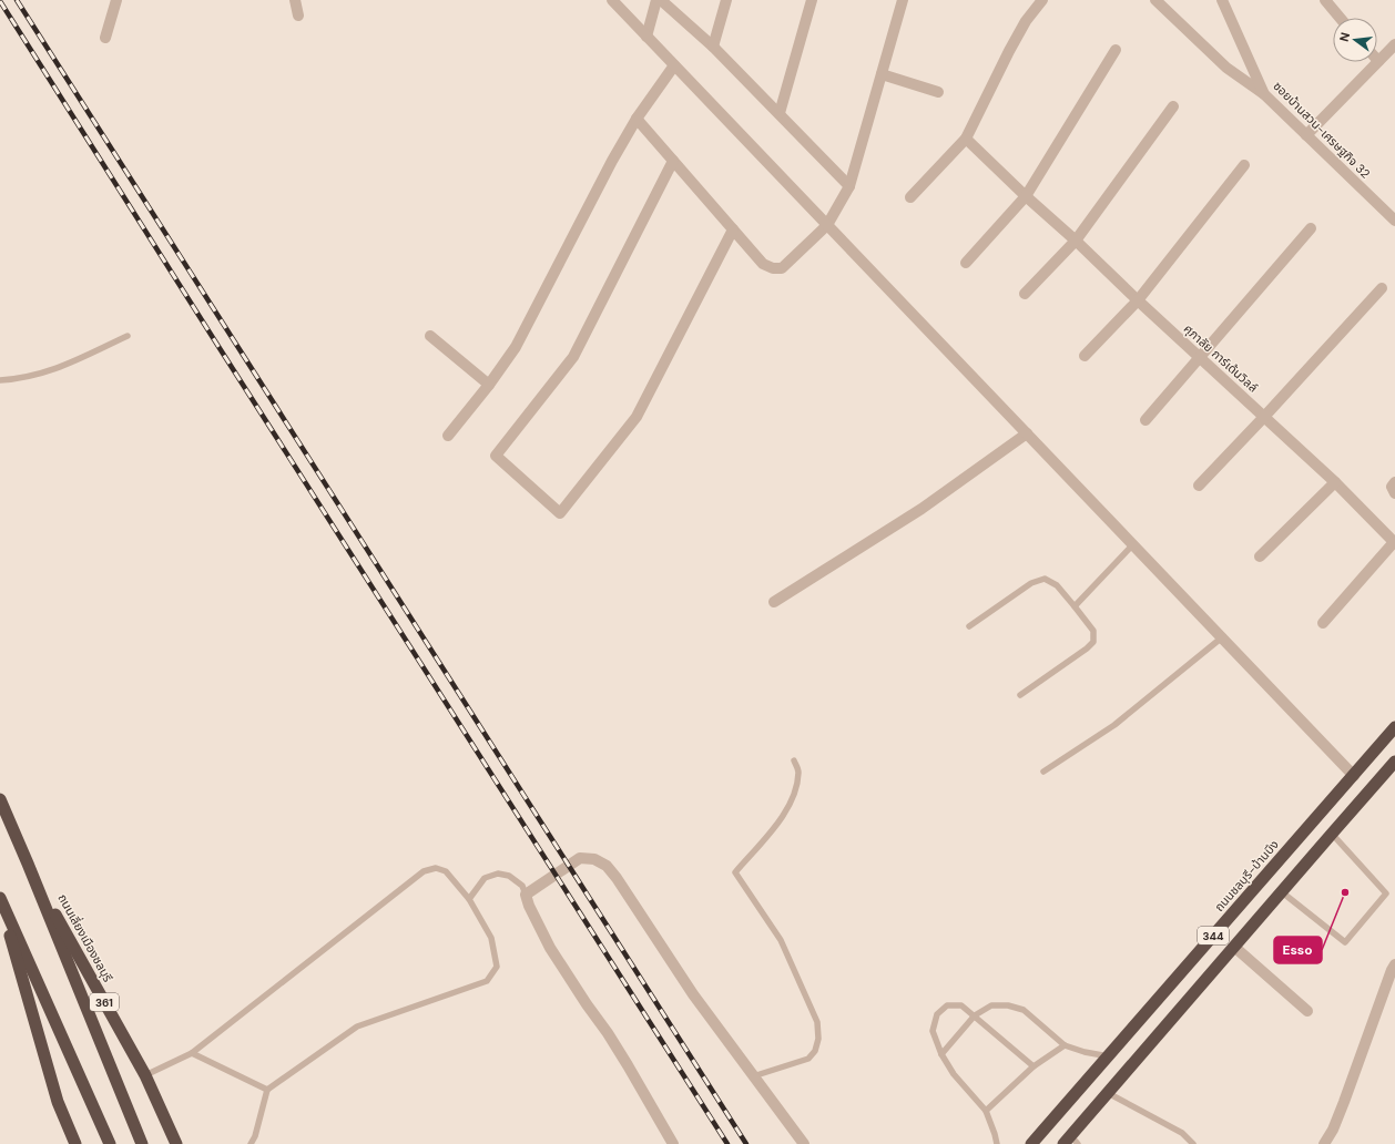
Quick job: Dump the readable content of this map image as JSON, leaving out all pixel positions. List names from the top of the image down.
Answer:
{
  "streets": {
    "highway": [
      "ถนนชลบุรี-บ้านบึง",
      "344",
      "ถนนเลี่ยงเมืองชลบุรี",
      "361"
    ],
    "street": ["ซอยบ้านสวน-เศรษฐกิจ 32", "ศุภาลัย การ์เด้นวิลล์"]
  },
  "places": ["Esso"],
  "north": "left"
}
